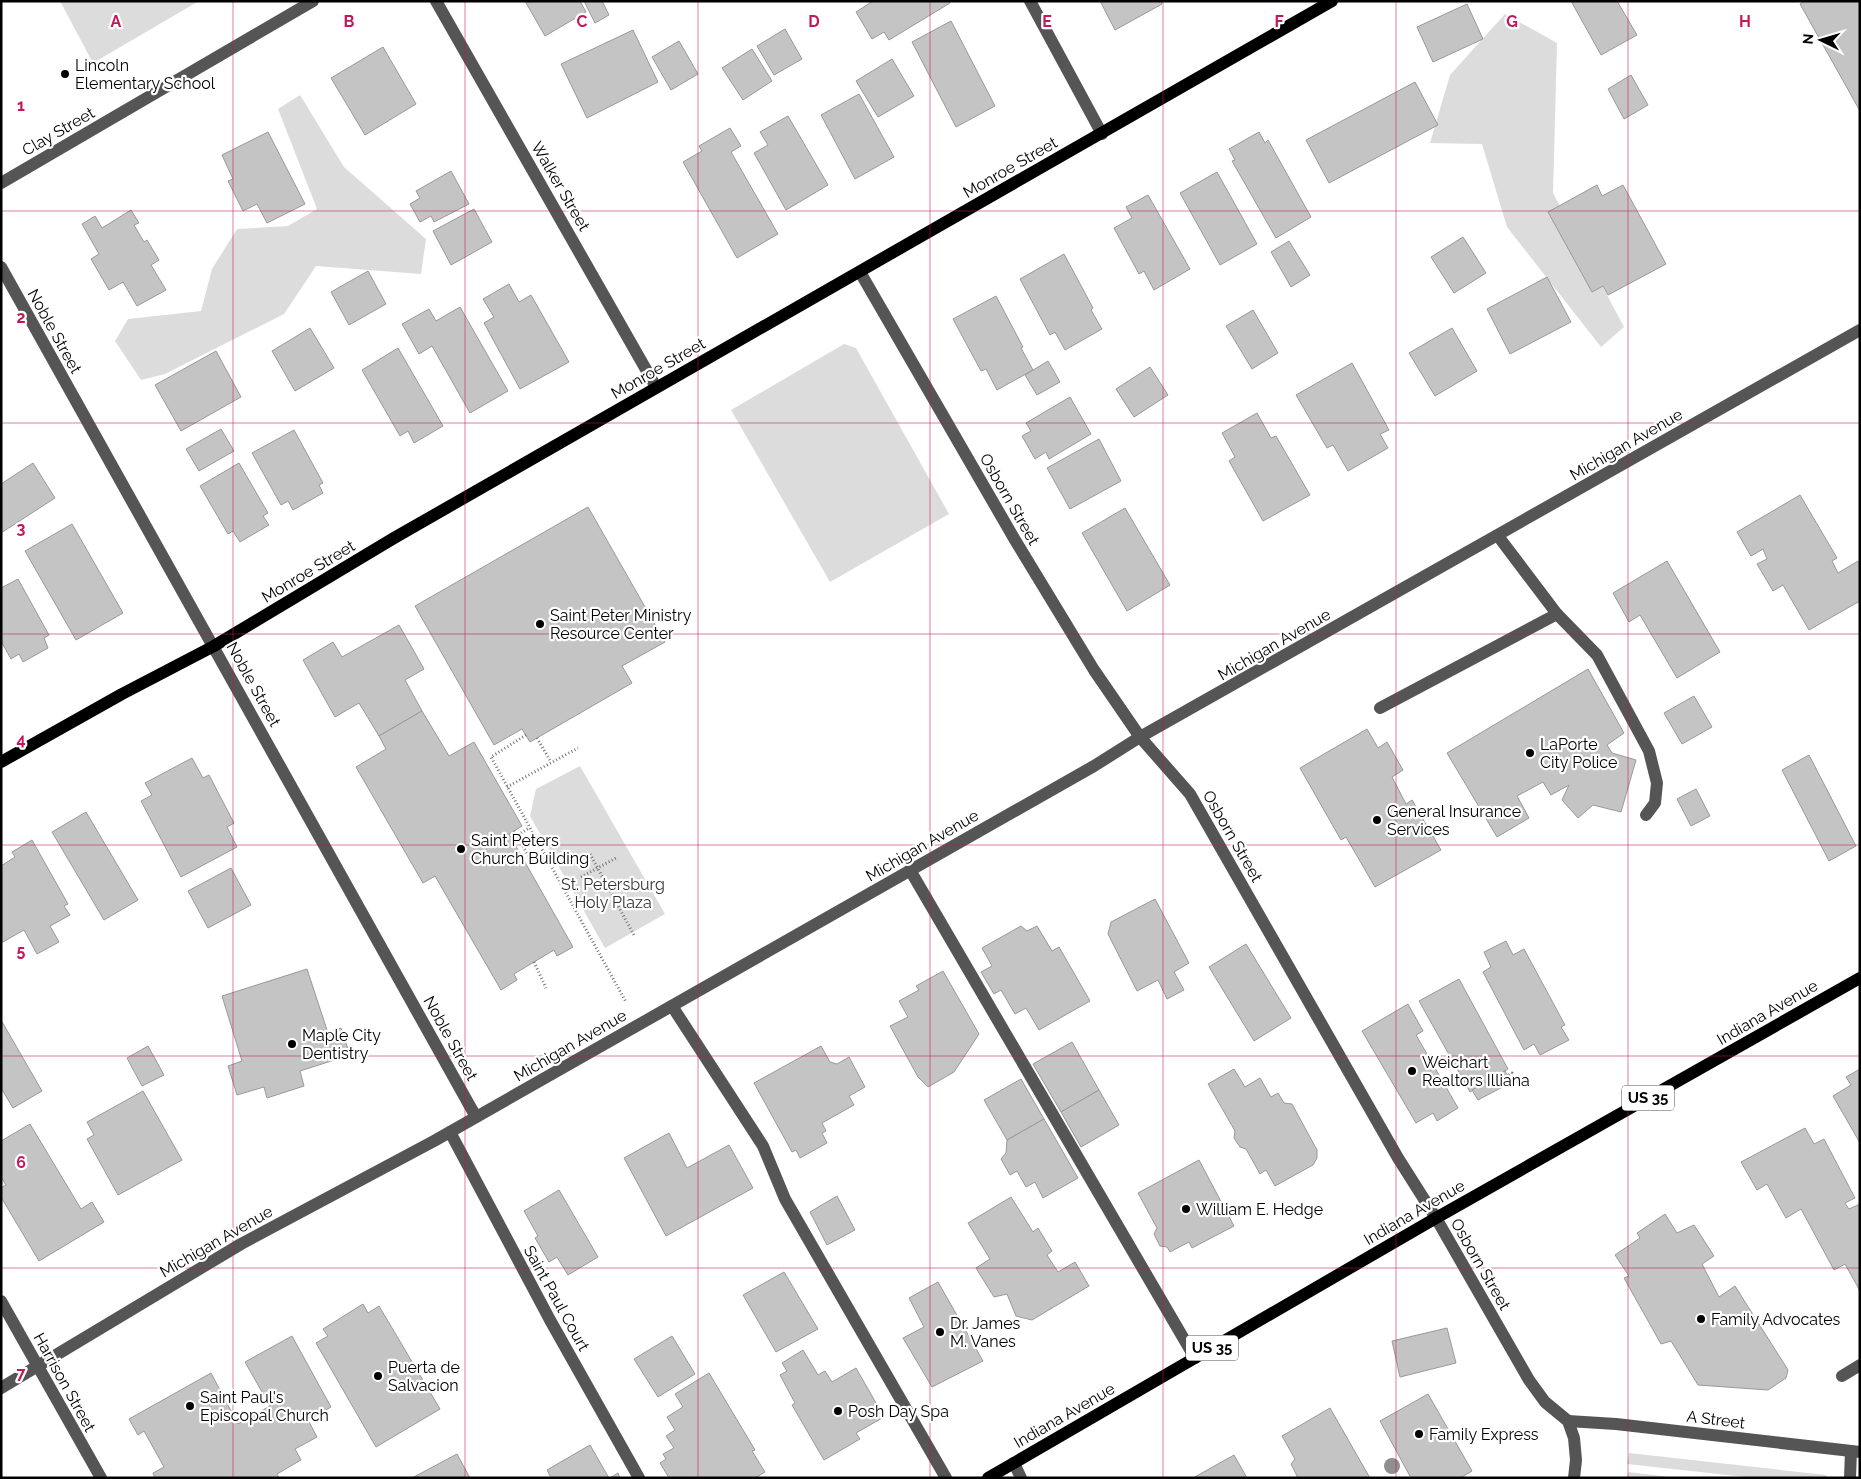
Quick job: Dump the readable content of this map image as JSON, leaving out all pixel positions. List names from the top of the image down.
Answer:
{
  "streets": {
    "main road": ["Monroe Street", "Indiana Avenue", "US 35"],
    "street": [
      "Clay Street",
      "Walker Street",
      "Noble Street",
      "Michigan Avenue",
      "Osborn Street",
      "Saint Paul Court",
      "Harrison Street",
      "A Street"
    ]
  },
  "crossings": [
    ["Monroe Street", "Walker Street"],
    ["Monroe Street", "Noble Street"],
    ["Monroe Street", "Osborn Street"],
    ["Noble Street", "Michigan Avenue"],
    ["Michigan Avenue", "Osborn Street"],
    ["Michigan Avenue", "Saint Paul Court"],
    ["Michigan Avenue", "Harrison Street"],
    ["Osborn Street", "Indiana Avenue"],
    ["Osborn Street", "A Street"]
  ],
  "parks": ["St. Petersburg Holy Plaza"],
  "places": [
    "Lincoln Elementary School",
    "Saint Peter Ministry Resource Center",
    "LaPorte City Police",
    "General Insurance Services",
    "Saint Peters Church Building",
    "Maple City Dentistry",
    "Weichart Realtors Illiana",
    "William E. Hedge",
    "Family Advocates",
    "Dr. James M. Vanes",
    "Puerta de Salvacion",
    "Saint Paul's Episcopal Church",
    "Posh Day Spa",
    "Family Express"
  ],
  "north": "left",
  "grid": {
    "columns": [
      "A",
      "B",
      "C",
      "D",
      "E",
      "F",
      "G",
      "H"
    ],
    "rows": [
      "1",
      "2",
      "3",
      "4",
      "5",
      "6",
      "7"
    ]
  }
}
